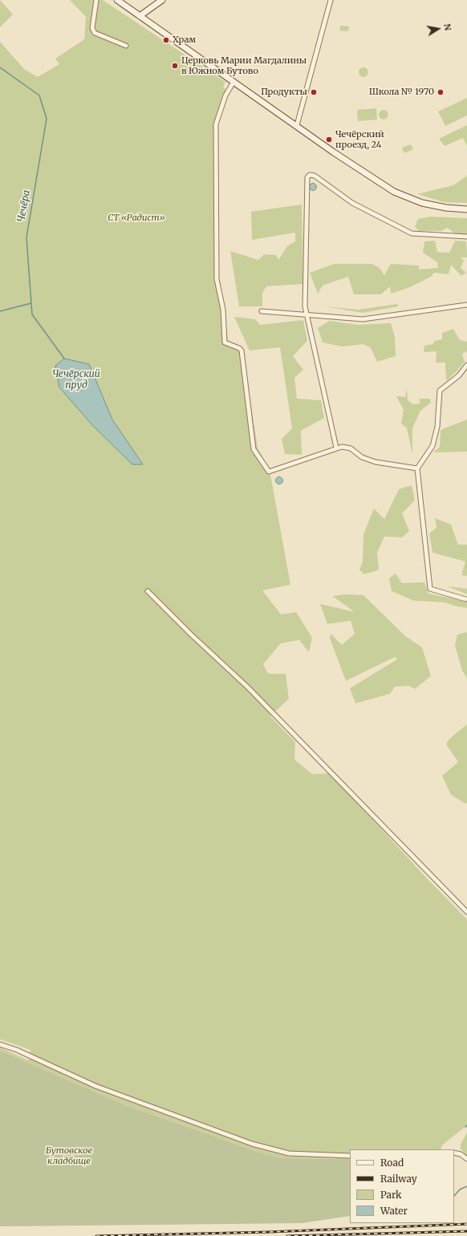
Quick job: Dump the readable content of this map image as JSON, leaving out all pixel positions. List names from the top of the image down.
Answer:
{
  "water": ["Чечёра", "Чечёрский пруд"],
  "parks": ["СТ «Радист»", "Бутовское кладбище"],
  "places": [
    "Храм",
    "Церковь Марии Магдалины в Южном Бутово",
    "Продукты",
    "Школа № 1970",
    "Чечёрский проезд, 24"
  ],
  "legend": [
    "Road",
    "Railway",
    "Park",
    "Water"
  ],
  "north": "right"
}
